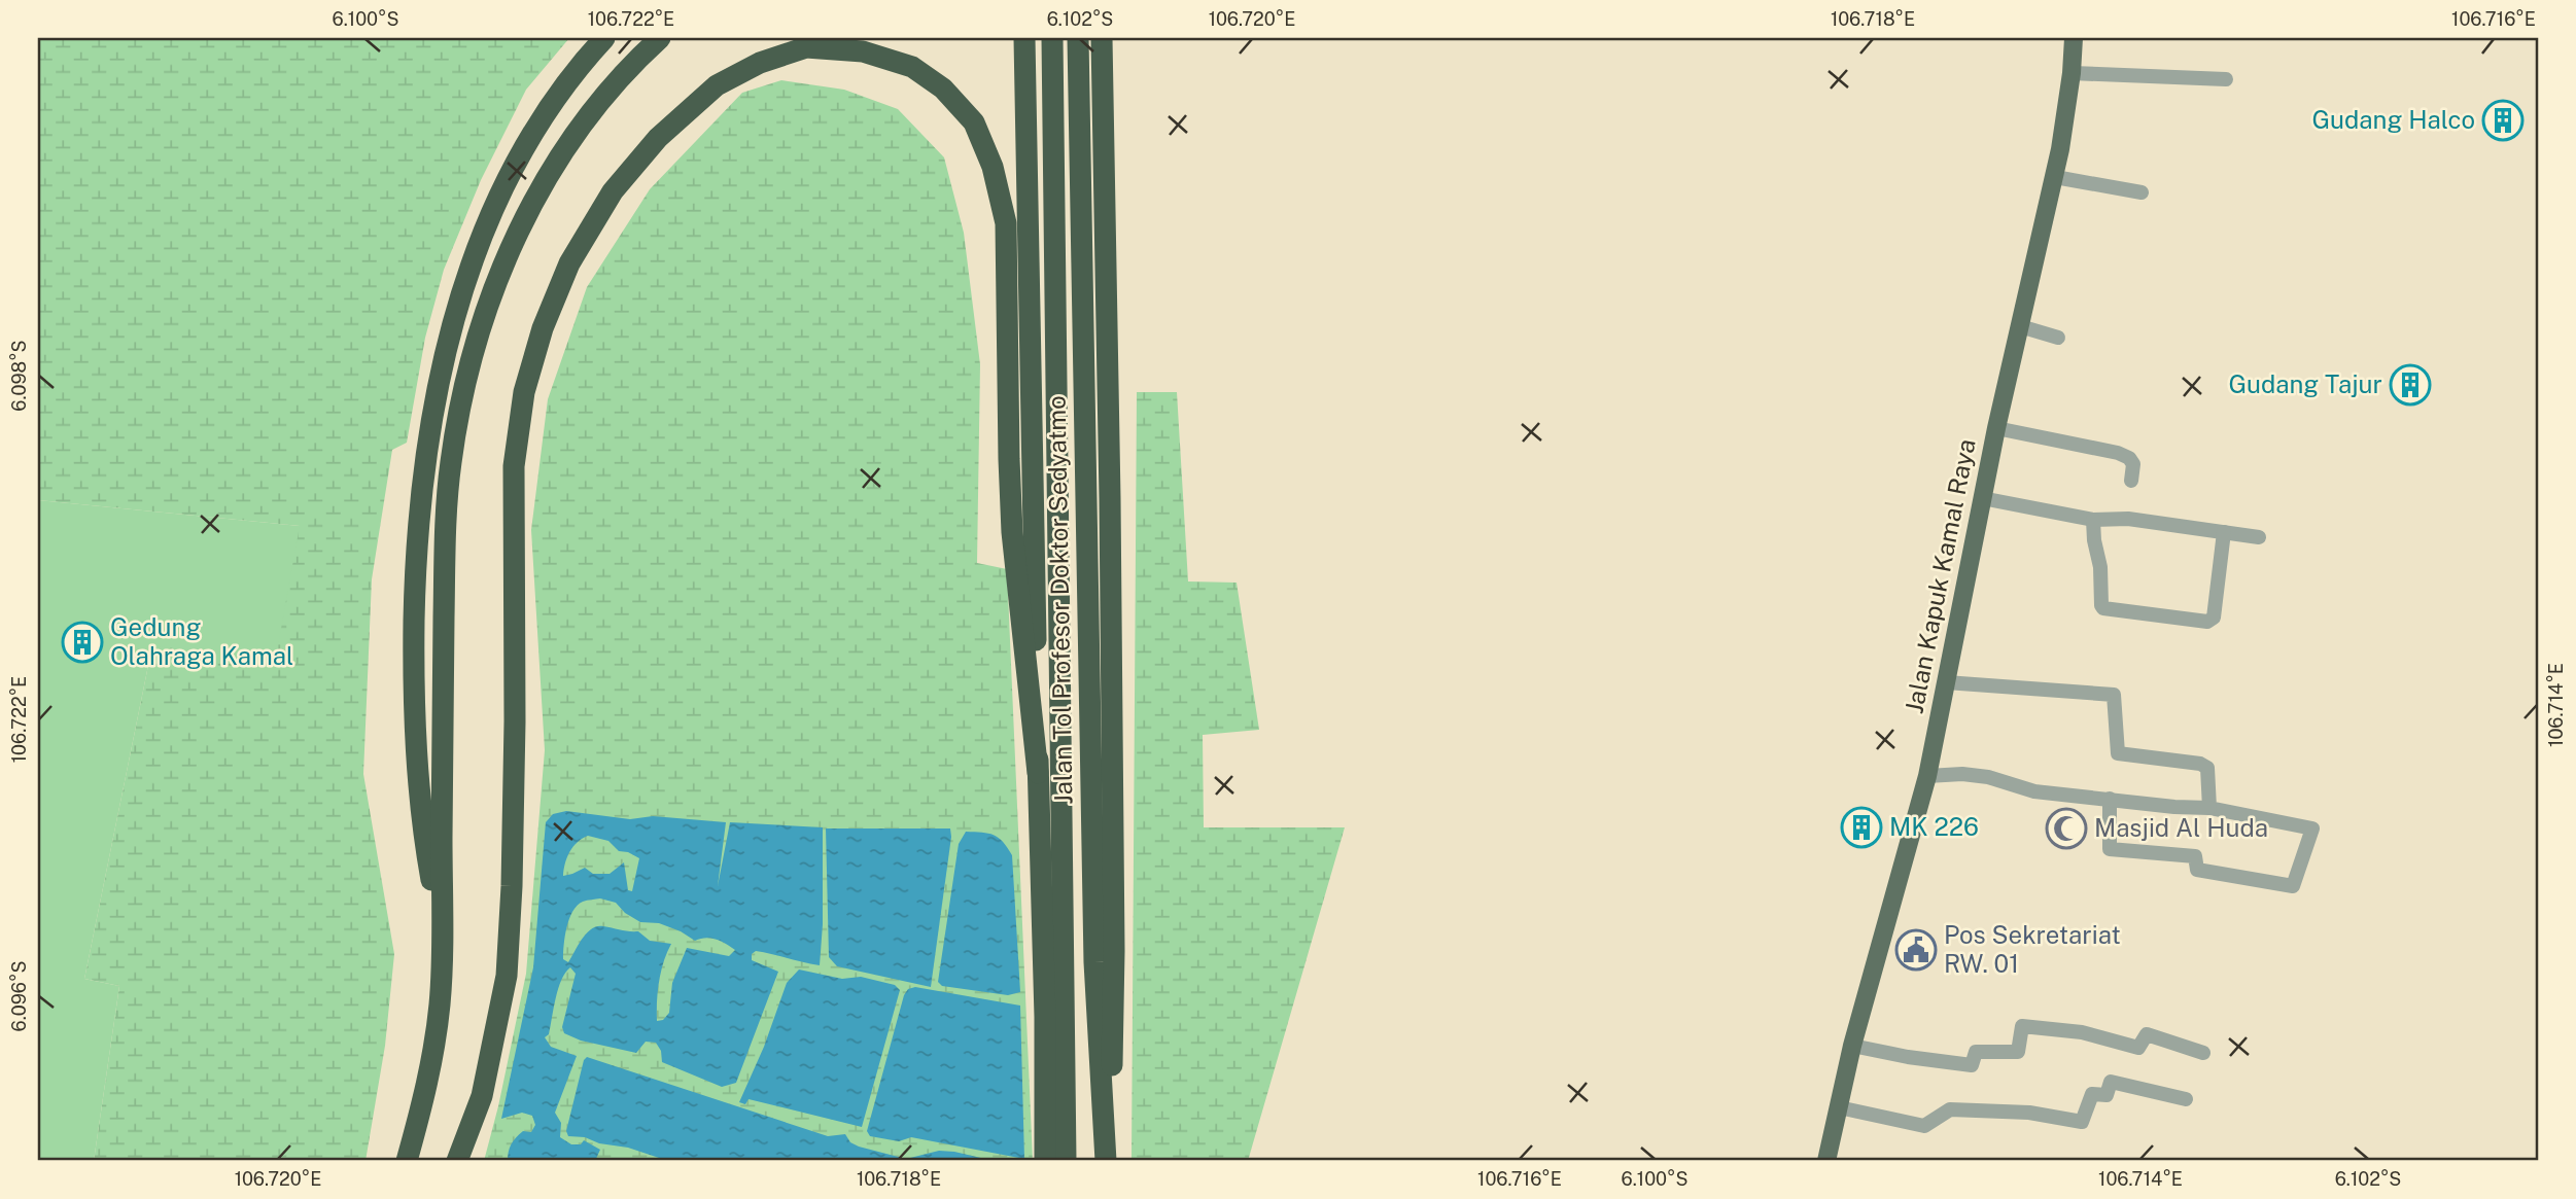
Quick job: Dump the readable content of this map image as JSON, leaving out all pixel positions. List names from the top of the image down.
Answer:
{
  "streets": {
    "highway": ["Jalan Tol Profesor Doktor Sedyatmo"],
    "main road": ["Jalan Kapuk Kamal Raya"]
  },
  "places": {
    "building": [
      "Gudang Halco",
      "Gudang Tajur",
      "Gedung Olahraga Kamal",
      "MK 226"
    ],
    "mosque": ["Masjid Al Huda"],
    "public building": ["Pos Sekretariat RW. 01"]
  },
  "coordinates": [
    "6.100°S",
    "106.722°E",
    "6.102°S",
    "106.720°E",
    "106.718°E",
    "106.716°E",
    "6.098°S",
    "106.714°E",
    "6.096°S"
  ]
}
